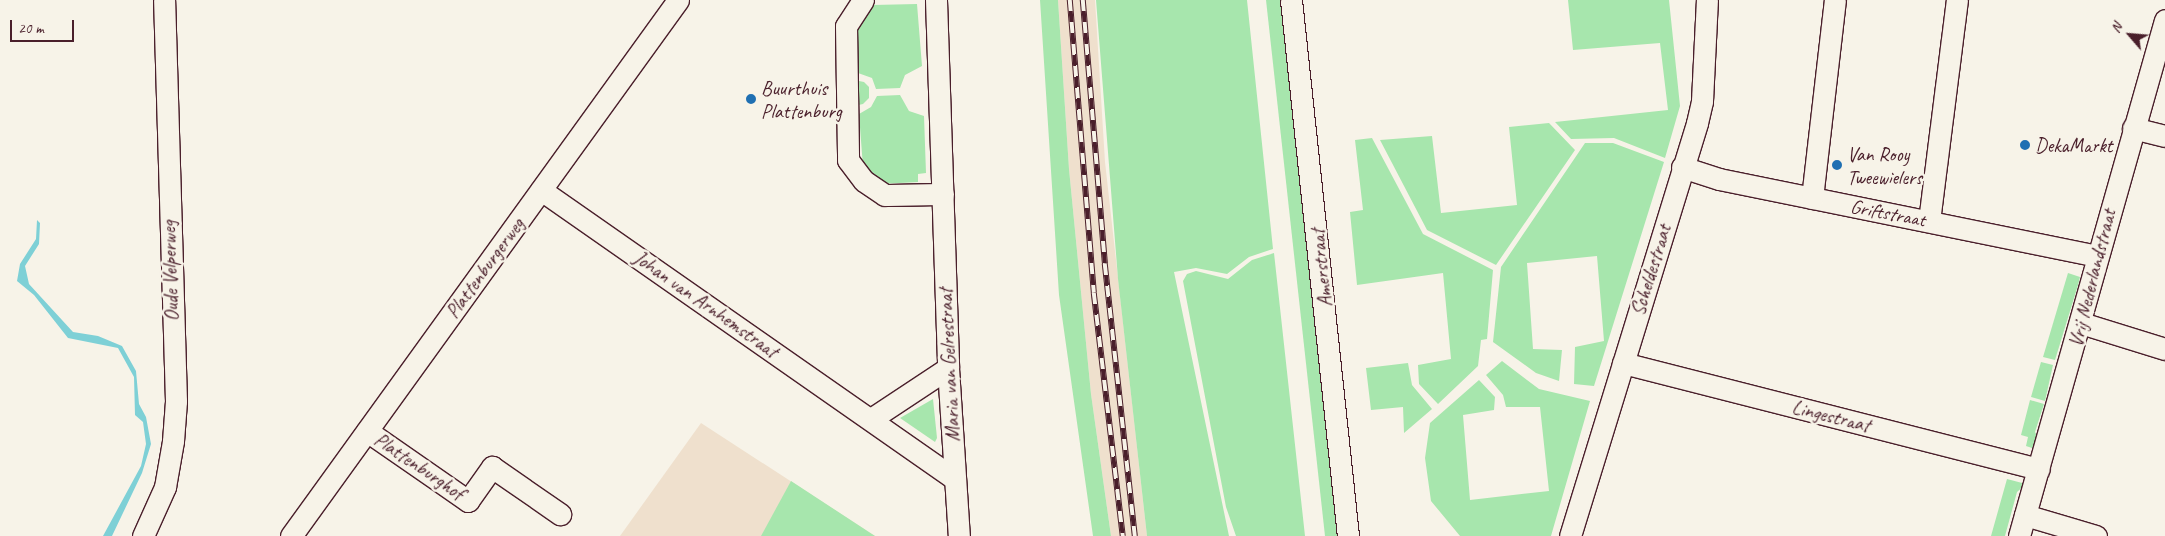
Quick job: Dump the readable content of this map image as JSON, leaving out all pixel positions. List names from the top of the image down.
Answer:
{
  "streets": {
    "street": [
      "Griftstraat",
      "Plattenburgerweg",
      "Amerstraat",
      "Scheldestraat",
      "Oude Velperweg",
      "Vrij Nederlandstraat",
      "Johan van Arnhemstraat",
      "Maria van Gelrestraat",
      "Lingestraat",
      "Plattenburghof"
    ]
  },
  "crossings": [
    ["Griftstraat", "Scheldestraat"],
    ["Griftstraat", "Vrij Nederlandstraat"],
    ["Plattenburgerweg", "Johan van Arnhemstraat"],
    ["Plattenburgerweg", "Plattenburghof"],
    ["Scheldestraat", "Lingestraat"],
    ["Vrij Nederlandstraat", "Lingestraat"],
    ["Johan van Arnhemstraat", "Maria van Gelrestraat"]
  ],
  "places": ["Buurthuis Plattenburg", "DekaMarkt", "Van Rooy Tweewielers"],
  "scale_bar": "20 m",
  "north": "top left"
}
